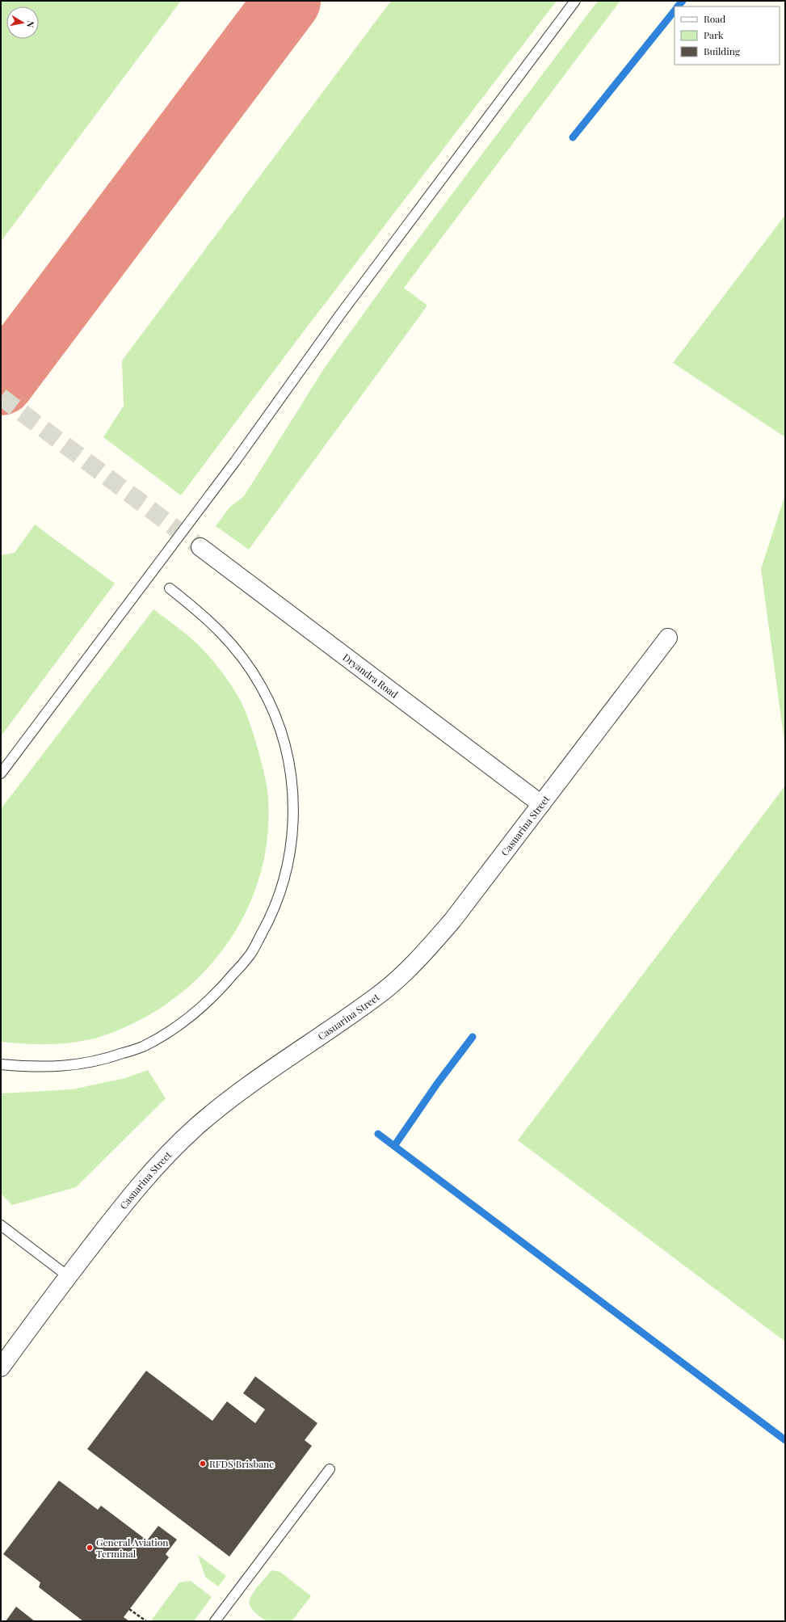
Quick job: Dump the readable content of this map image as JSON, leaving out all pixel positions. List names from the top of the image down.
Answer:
{
  "streets": {
    "street": ["Dryandra Road", "Casuarina Street"]
  },
  "crossings": [
    ["Dryandra Road", "Casuarina Street"]
  ],
  "places": ["RFDS Brisbane", "General Aviation Terminal"],
  "legend": ["Road", "Park", "Building"],
  "north": "right"
}
